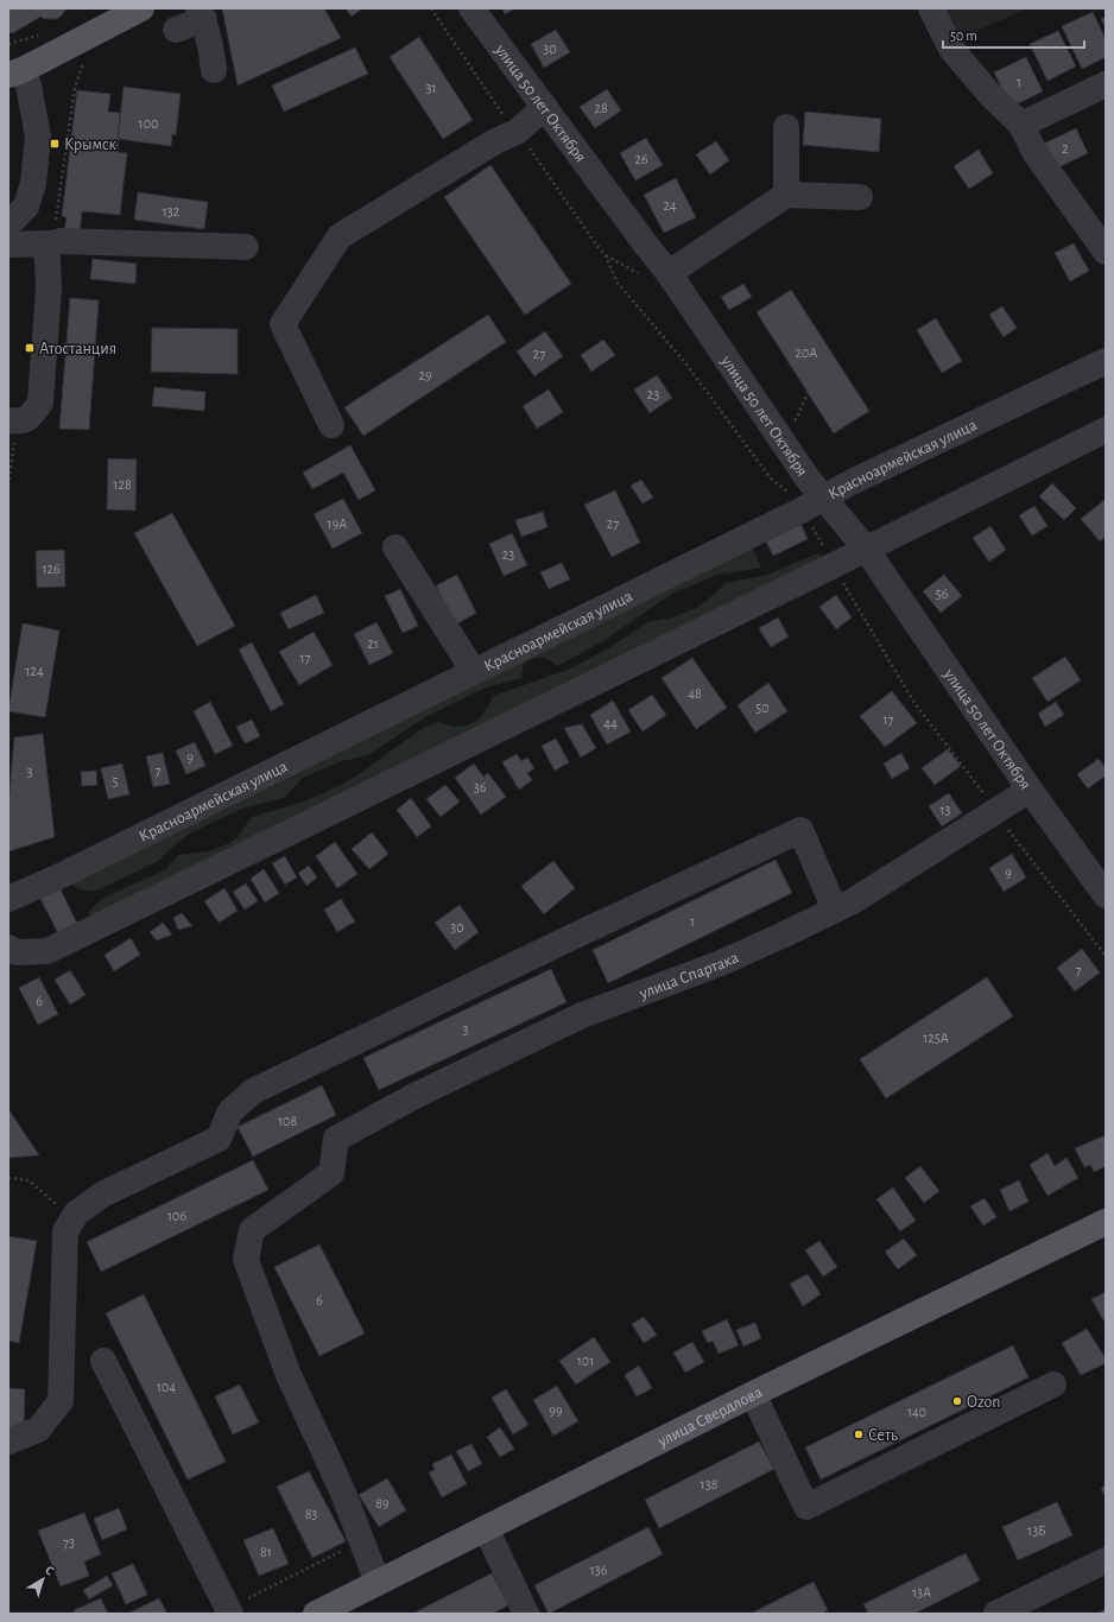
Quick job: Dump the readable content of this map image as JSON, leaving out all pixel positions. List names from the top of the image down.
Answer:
{
  "streets": {
    "main road": ["улица Свердлова"],
    "street": ["улица 50 лет Октября", "Красноармейская улица", "улица Спартака"]
  },
  "crossings": [
    ["улица 50 лет Октября", "Красноармейская улица"],
    ["улица 50 лет Октября", "улица Спартака"]
  ],
  "places": {
    "transit": ["Крымск", "Атостанция"],
    "other": ["Ozon", "Сеть"]
  },
  "house_numbers": [
    "30",
    "1",
    "31",
    "28",
    "100",
    "2",
    "26",
    "24",
    "132",
    "20А",
    "27",
    "29",
    "23",
    "128",
    "19А",
    "27",
    "23",
    "126",
    "56",
    "21",
    "17",
    "124",
    "48",
    "50",
    "17",
    "44",
    "9",
    "7",
    "3",
    "5",
    "36",
    "13",
    "9",
    "1",
    "30",
    "7",
    "6",
    "3",
    "125А",
    "108",
    "106",
    "6",
    "101",
    "104",
    "99",
    "140",
    "138",
    "89",
    "83",
    "13Б",
    "73",
    "81",
    "136",
    "13А"
  ],
  "scale_bar": "50 m",
  "north": "top right"
}
